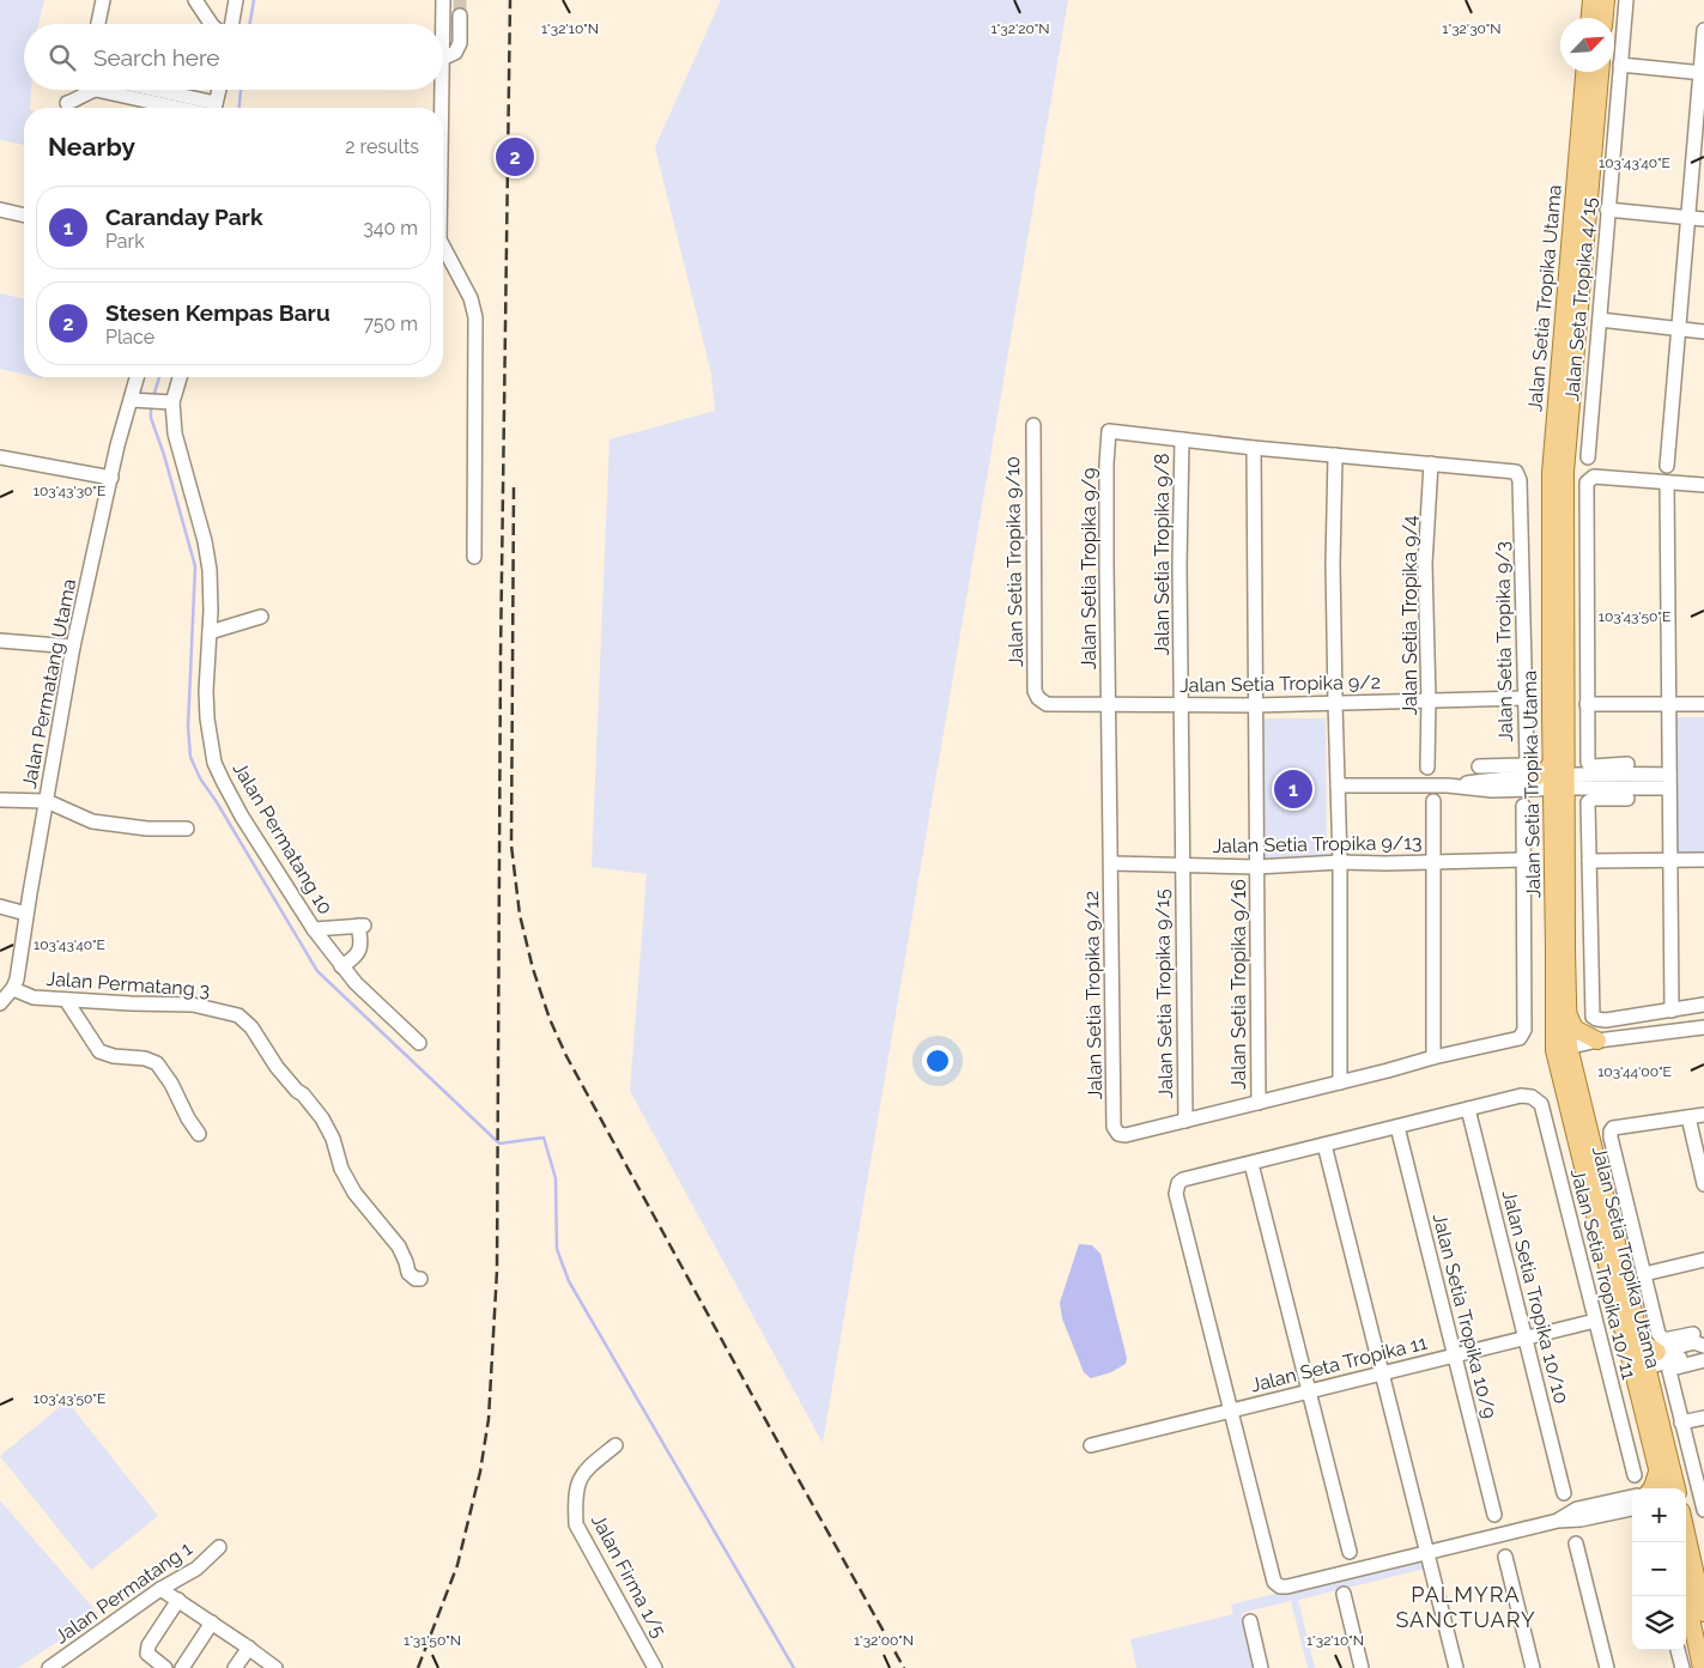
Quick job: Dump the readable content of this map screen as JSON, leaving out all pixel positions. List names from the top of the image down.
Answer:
{
  "streets": {
    "main road": ["Jalan Setia Tropika Utama"],
    "street": [
      "Jalan Seta Tropika 4/15",
      "Jalan Setia Tropika 9/8",
      "Jalan Setia Tropika 9/10",
      "Jalan Setia Tropika 9/9",
      "Jalan Setia Tropika 9/4",
      "Jalan Setia Tropika 9/3",
      "Jalan Permatang Utama",
      "Jalan Setia Tropika 9/2",
      "Jalan Permatang 10",
      "Jalan Setia Tropika 9/13",
      "Jalan Permatang 3",
      "Jalan Setia Tropika 9/16",
      "Jalan Setia Tropika 9/15",
      "Jalan Setia Tropika 9/12",
      "Jalan Setia Tropika 10/11",
      "Jalan Setia Tropika 10/10",
      "Jalan Setia Tropika 10/9",
      "Jalan Seta Tropika 11",
      "Jalan Firma 1/5",
      "Jalan Permatang 1"
    ]
  },
  "crossings": [
    ["Jalan Setia Tropika 9/8", "Jalan Setia Tropika 9/9"],
    ["Jalan Setia Tropika 9/8", "Jalan Setia Tropika 9/2"],
    ["Jalan Setia Tropika 9/8", "Jalan Setia Tropika 9/13"],
    ["Jalan Setia Tropika 9/8", "Jalan Setia Tropika 9/15"],
    ["Jalan Setia Tropika 9/10", "Jalan Setia Tropika 9/2"],
    ["Jalan Setia Tropika 9/9", "Jalan Setia Tropika 9/2"],
    ["Jalan Setia Tropika 9/9", "Jalan Setia Tropika 9/13"],
    ["Jalan Setia Tropika 9/9", "Jalan Setia Tropika 9/12"],
    ["Jalan Setia Tropika 9/4", "Jalan Setia Tropika 9/3"],
    ["Jalan Setia Tropika 9/4", "Jalan Setia Tropika 9/2"],
    ["Jalan Setia Tropika 9/3", "Jalan Setia Tropika 9/2"],
    ["Jalan Permatang Utama", "Jalan Permatang 3"],
    ["Jalan Setia Tropika 9/2", "Jalan Setia Tropika 9/16"],
    ["Jalan Setia Tropika 9/13", "Jalan Setia Tropika 9/16"],
    ["Jalan Setia Tropika 9/13", "Jalan Setia Tropika 9/15"],
    ["Jalan Setia Tropika 9/13", "Jalan Setia Tropika 9/12"],
    ["Jalan Setia Tropika 9/15", "Jalan Setia Tropika 9/12"],
    ["Jalan Setia Tropika 10/11", "Jalan Setia Tropika 10/10"],
    ["Jalan Setia Tropika 10/11", "Jalan Seta Tropika 11"],
    ["Jalan Setia Tropika 10/10", "Jalan Seta Tropika 11"],
    ["Jalan Setia Tropika 10/9", "Jalan Seta Tropika 11"]
  ],
  "districts": ["PALMYRA SANCTUARY"],
  "north": "top right",
  "page": {
    "search": "Search here",
    "heading": ["Nearby", "2 results"],
    "pins": ["2", "1"],
    "list": [
      {
        "mark": "1",
        "name": "Caranday Park",
        "note": "Park",
        "value": "340 m"
      },
      {
        "mark": "2",
        "name": "Stesen Kempas Baru",
        "note": "Place",
        "value": "750 m"
      }
    ],
    "map_buttons": ["+", "−"]
  },
  "coordinates": [
    "1°32'10\"N",
    "1°32'20\"N",
    "1°32'30\"N",
    "103°43'40\"E",
    "103°43'30\"E",
    "103°43'50\"E",
    "103°44'00\"E",
    "1°31'50\"N",
    "1°32'00\"N"
  ]
}
